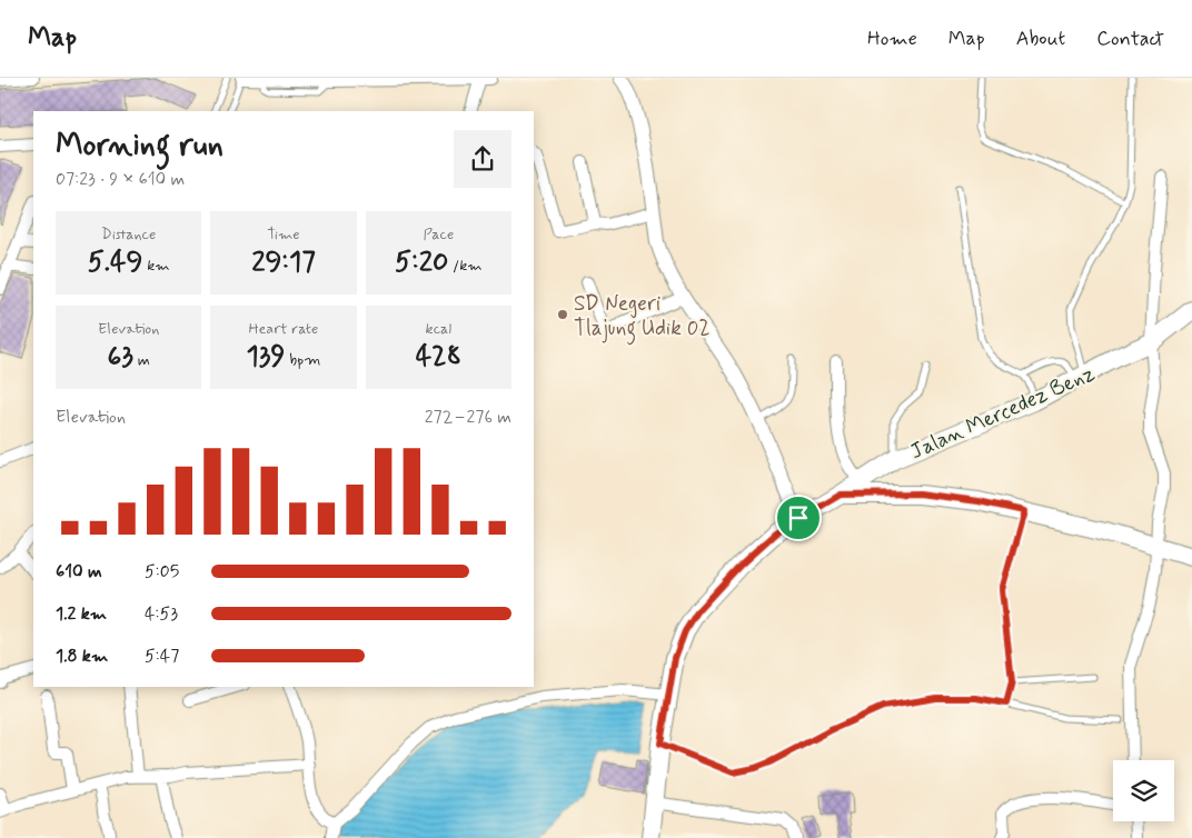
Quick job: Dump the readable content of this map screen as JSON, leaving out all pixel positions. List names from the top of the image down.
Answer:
{
  "streets": {
    "main road": ["Jalan Mercedez Benz"]
  },
  "places": ["SD Negeri Tlajung Udik 02"],
  "page": {
    "header": "Map",
    "nav": [
      "Home",
      "Map",
      "About",
      "Contact"
    ],
    "heading": ["Morning run", "07:23 · 9 × 610 m"],
    "stats": [
      ["Distance", "5.49 km"],
      ["Time", "29:17"],
      ["Pace", "5:20 /km"],
      ["Elevation", "63 m"],
      ["Heart rate", "139 bpm"],
      ["kcal", "428"]
    ],
    "chart": ["Elevation", "272–276 m"],
    "list": [
      {
        "name": "610 m",
        "note": "5:05"
      },
      {
        "name": "1.2 km",
        "note": "4:53"
      },
      {
        "name": "1.8 km",
        "note": "5:47"
      }
    ]
  }
}
